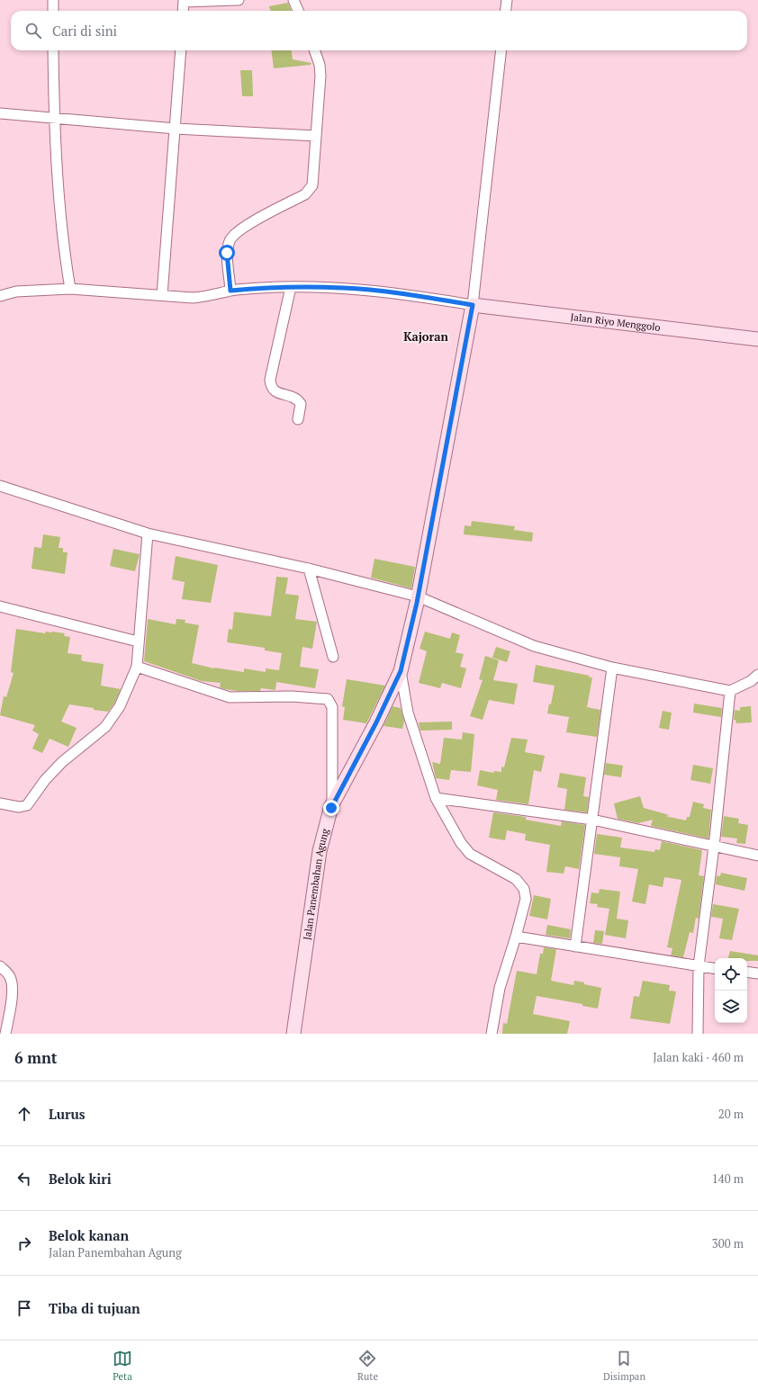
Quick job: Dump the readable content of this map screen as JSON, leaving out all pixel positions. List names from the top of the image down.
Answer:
{
  "streets": {
    "street": ["Jalan Riyo Menggolo", "Jalan Panembahan Agung"]
  },
  "crossings": [
    ["Jalan Riyo Menggolo", "Jalan Panembahan Agung"]
  ],
  "districts": ["Kajoran"],
  "page": {
    "search": "Cari di sini",
    "heading": ["6 mnt", "Jalan kaki · 460 m"],
    "list": [
      ["Lurus", "20 m"],
      ["Belok kiri", "140 m"],
      ["Belok kanan", "Jalan Panembahan Agung", "300 m"],
      "Tiba di tujuan"
    ],
    "nav": ["Peta", "Rute", "Disimpan"]
  }
}
